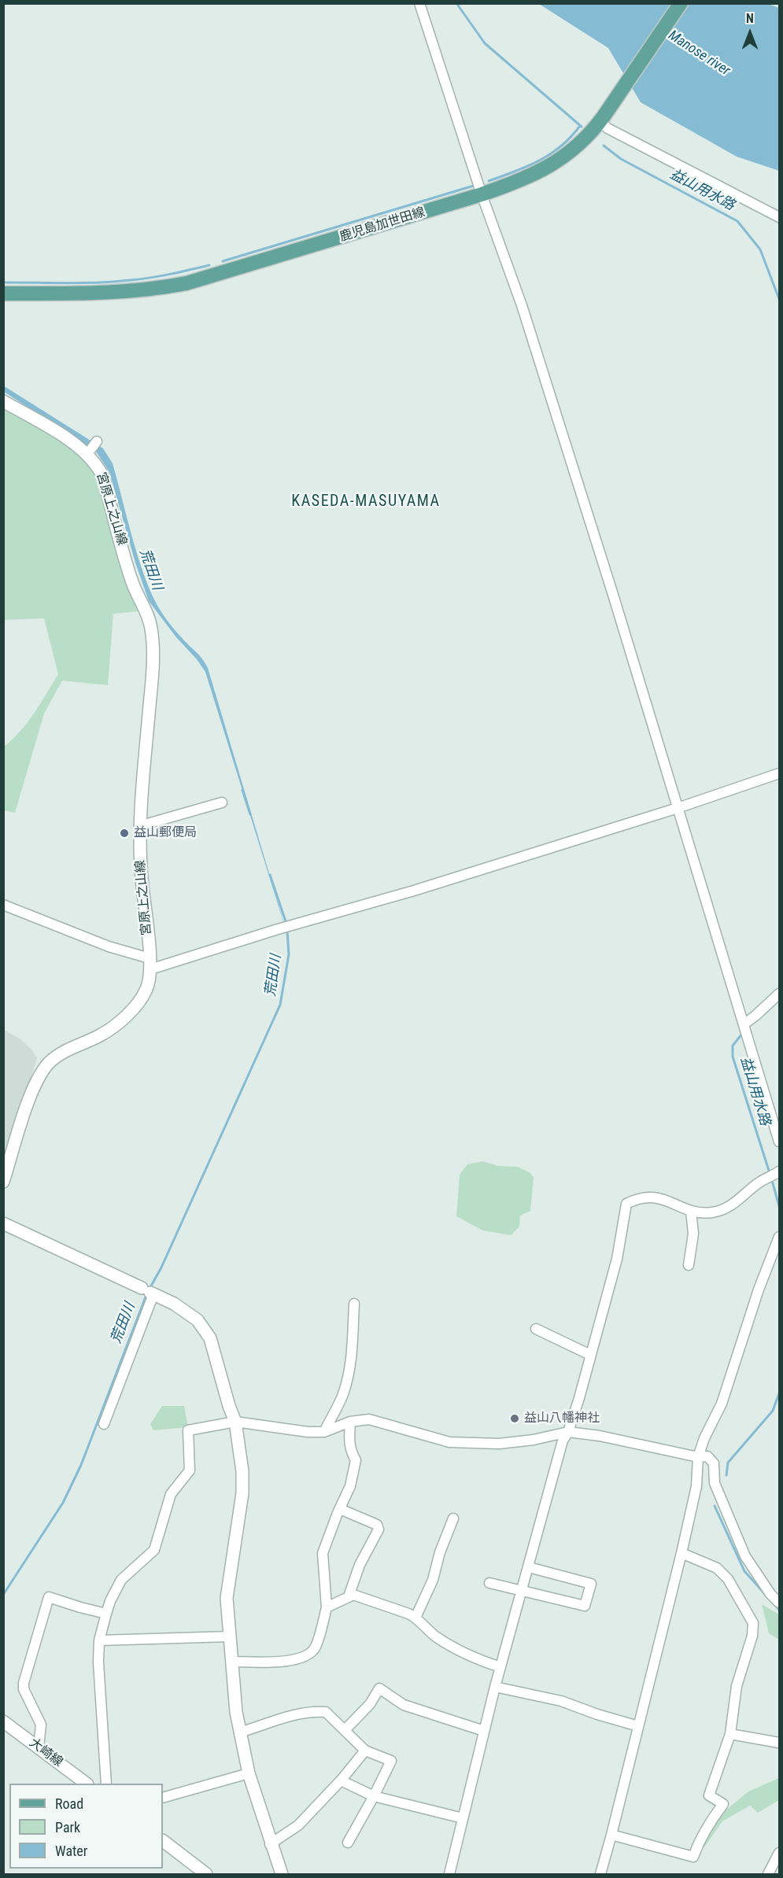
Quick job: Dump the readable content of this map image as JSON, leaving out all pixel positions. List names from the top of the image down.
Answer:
{
  "streets": {
    "main road": ["鹿児島加世田線"],
    "street": ["宮原上之山線", "大崎線"]
  },
  "districts": ["KASEDA-MASUYAMA"],
  "water": ["Manose river", "益山用水路", "荒田川"],
  "places": ["益山郵便局", "益山八幡神社"],
  "legend": ["Road", "Park", "Water"],
  "north": "top"
}
